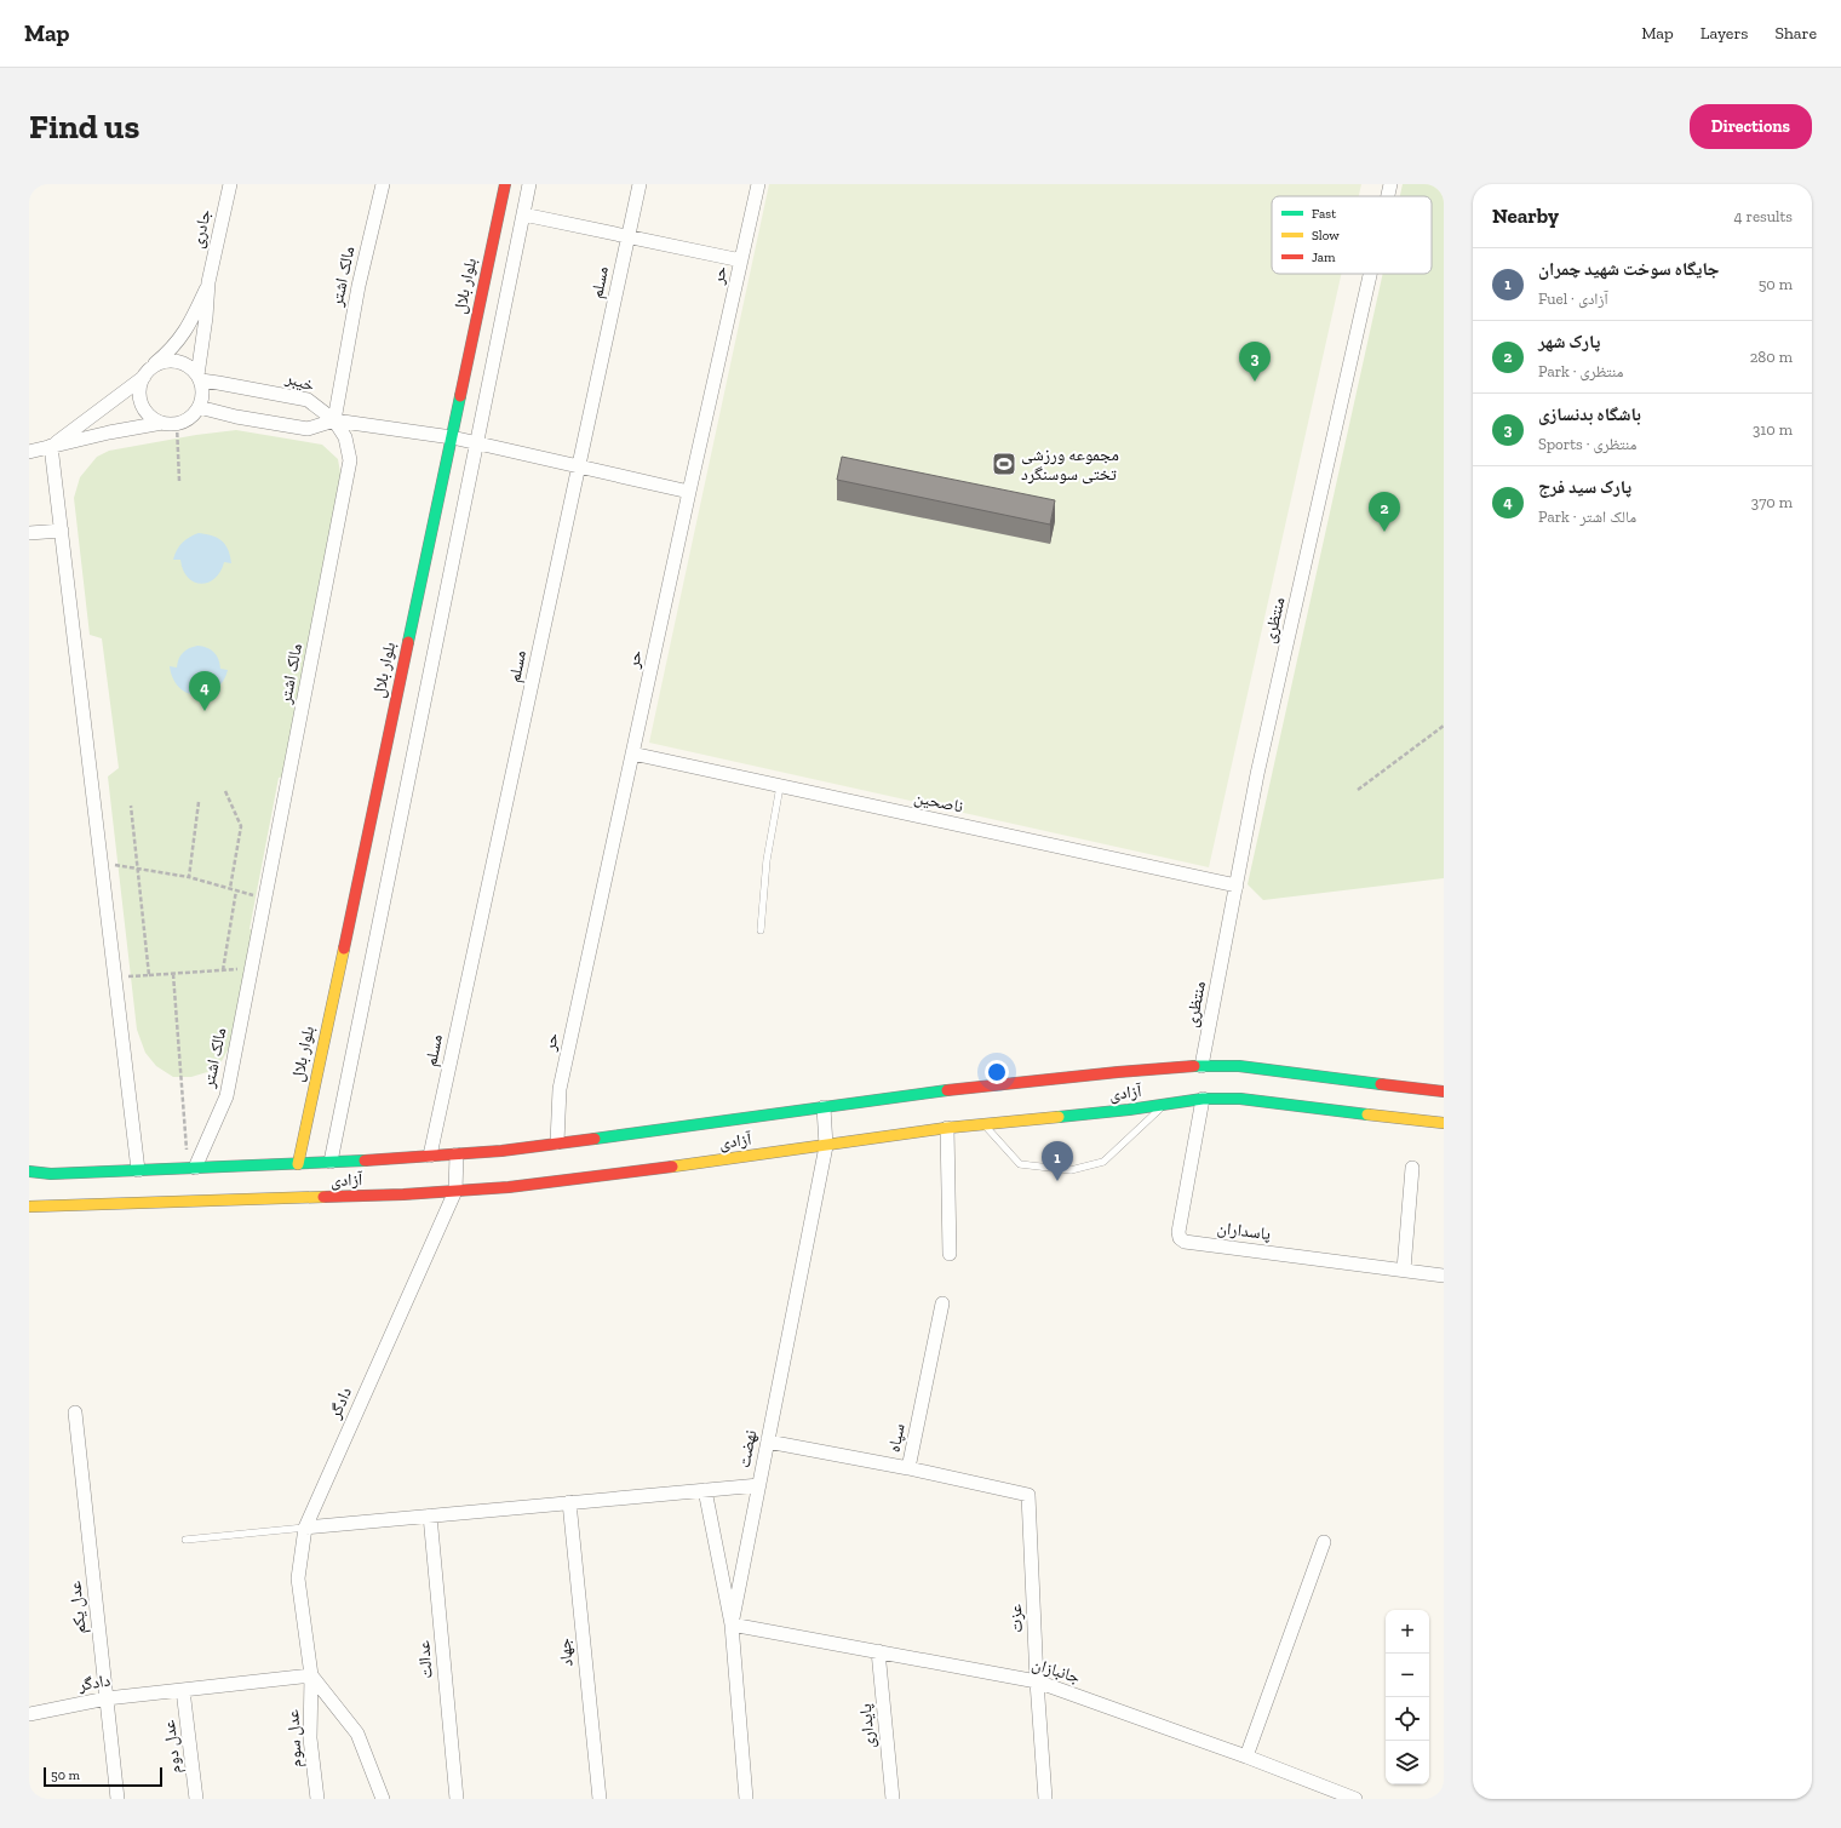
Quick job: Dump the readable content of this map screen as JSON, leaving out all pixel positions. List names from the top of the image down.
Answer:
{
  "streets": {
    "main road": ["بلوار بلال", "آزادی"],
    "street": [
      "جادری",
      "حر",
      "مالک اشتر",
      "مسلم",
      "خیبر",
      "منتظری",
      "ناصحین",
      "پاسداران",
      "دادگر",
      "سپاه",
      "نهضت",
      "عدل یکم",
      "عزت",
      "جهاد",
      "عدالت",
      "جانبازان",
      "پایداری",
      "عدل سوم",
      "عدل دوم"
    ]
  },
  "crossings": [
    ["حر", "ناصحین"],
    ["حر", "آزادی"],
    ["مالک اشتر", "خیبر"],
    ["مالک اشتر", "آزادی"],
    ["مسلم", "آزادی"],
    ["بلوار بلال", "آزادی"],
    ["منتظری", "ناصحین"],
    ["منتظری", "آزادی"],
    ["آزادی", "پاسداران"],
    ["آزادی", "دادگر"],
    ["آزادی", "نهضت"],
    ["دادگر", "عدل یکم"],
    ["دادگر", "عدل سوم"],
    ["دادگر", "عدل دوم"],
    ["سپاه", "نهضت"],
    ["سپاه", "عزت"],
    ["نهضت", "جانبازان"],
    ["عزت", "جانبازان"],
    ["جانبازان", "پایداری"]
  ],
  "places": {
    "sports": ["مجموعه ورزشی تختی سوسنگرد"]
  },
  "legend": ["Fast", "Slow", "Jam"],
  "scale_bar": "50 m",
  "page": {
    "header": "Map",
    "nav": ["Map", "Layers", "Share"],
    "buttons": "Directions",
    "title": "Find us",
    "heading": ["Nearby", "4 results"],
    "list": [
      {
        "mark": "1",
        "name": "جایگاه سوخت شهید چمران",
        "note": "Fuel · آزادی",
        "value": "50 m"
      },
      {
        "mark": "2",
        "name": "پارک شهر",
        "note": "Park · منتظری",
        "value": "280 m"
      },
      {
        "mark": "3",
        "name": "باشگاه بدنسازی",
        "note": "Sports · منتظری",
        "value": "310 m"
      },
      {
        "mark": "4",
        "name": "پارک سید فرج",
        "note": "Park · مالک اشتر",
        "value": "370 m"
      }
    ],
    "pins": [
      "3",
      "2",
      "4",
      "1"
    ],
    "map_buttons": ["+", "−"],
    "scale": "50 m"
  }
}
